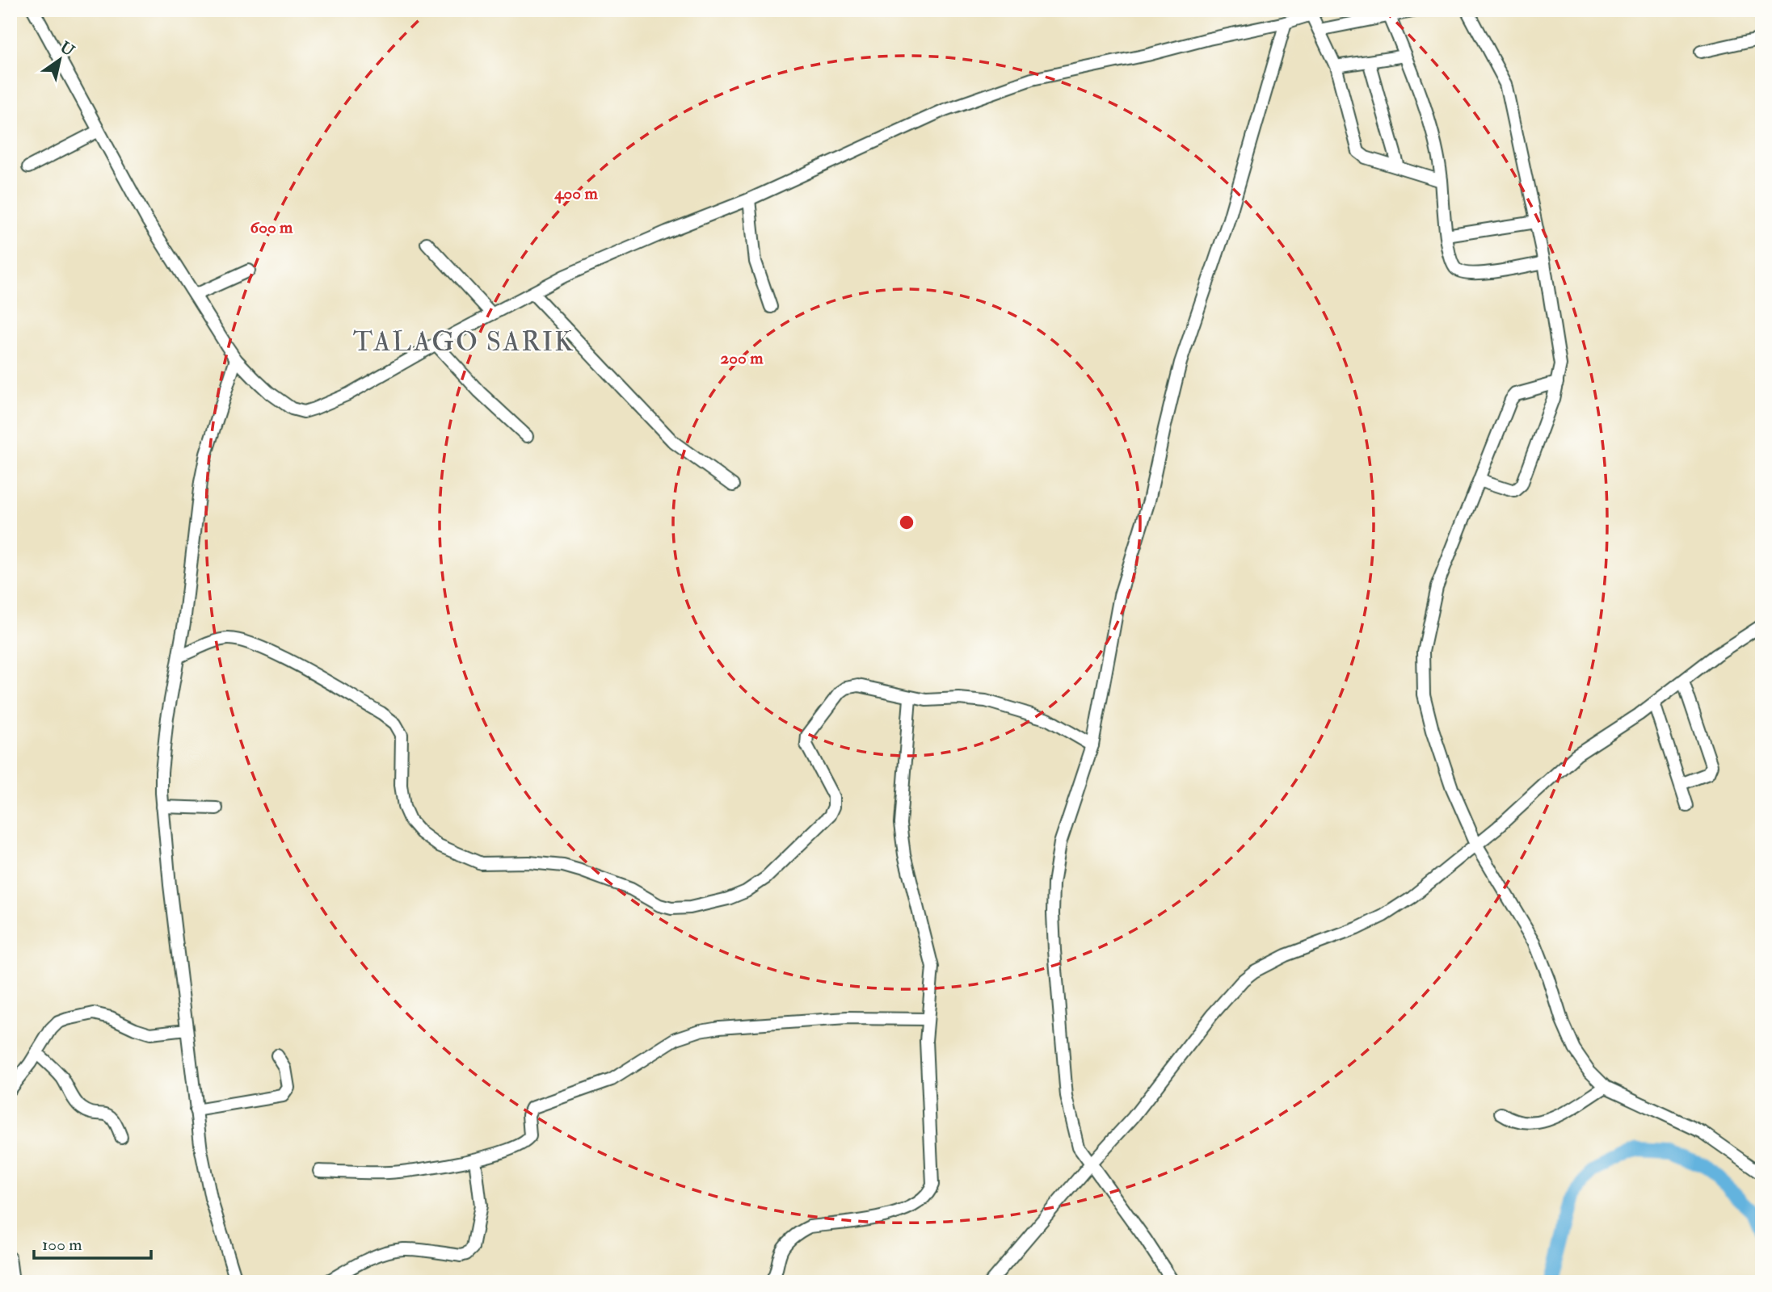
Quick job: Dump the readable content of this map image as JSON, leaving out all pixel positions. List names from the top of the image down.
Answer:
{
  "districts": ["TALAGO SARIK"],
  "scale_bar": "100 m",
  "north": "top right",
  "rings": ["400 m", "600 m", "200 m"]
}
